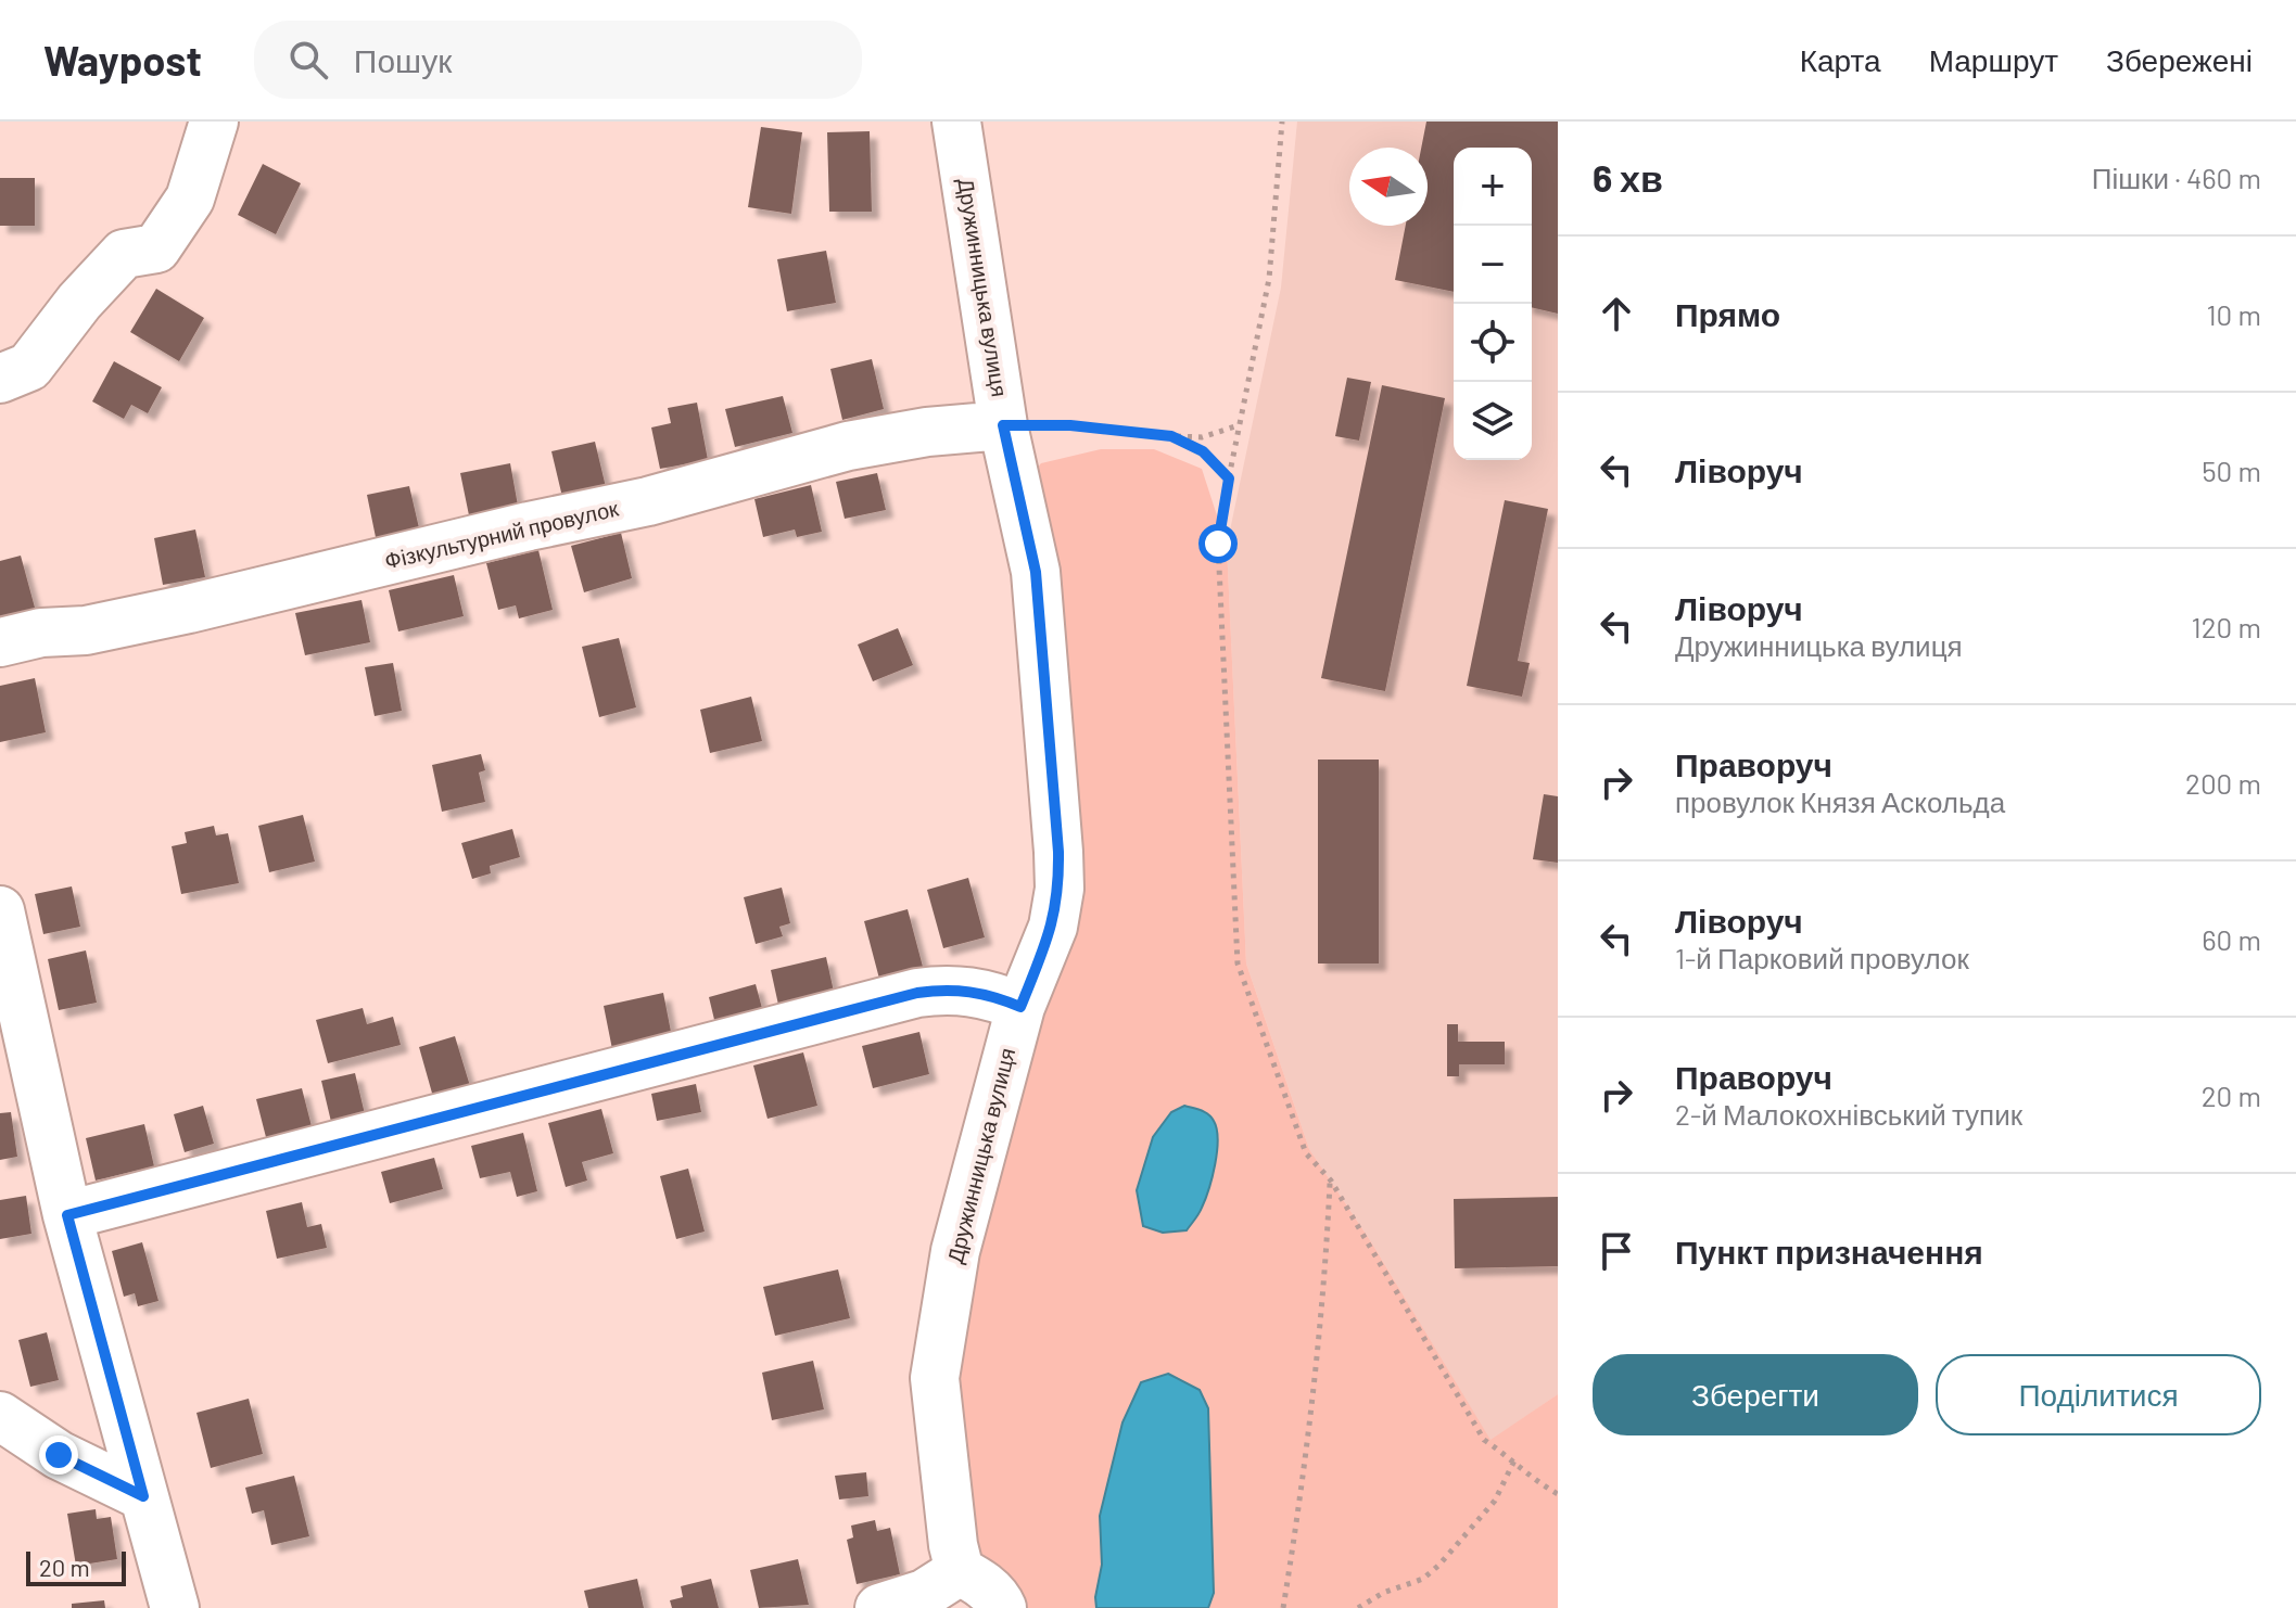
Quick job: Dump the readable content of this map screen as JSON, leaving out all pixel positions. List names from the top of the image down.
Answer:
{
  "streets": {
    "street": ["Дружинницька вулиця", "Фізкультурний провулок"]
  },
  "crossings": [
    ["Дружинницька вулиця", "Фізкультурний провулок"]
  ],
  "scale_bar": "20 m",
  "north": "left",
  "page": {
    "header": "Waypost",
    "search": "Пошук",
    "nav": ["Карта", "Маршрут", "Збережені"],
    "heading": ["6 хв", "Пішки · 460 m"],
    "map_buttons": ["+", "−"],
    "list": [
      ["Прямо", "10 m"],
      ["Ліворуч", "50 m"],
      ["Ліворуч", "Дружинницька вулиця", "120 m"],
      ["Праворуч", "провулок Князя Аскольда", "200 m"],
      ["Ліворуч", "1-й Парковий провулок", "60 m"],
      ["Праворуч", "2-й Малокохнівський тупик", "20 m"],
      "Пункт призначення"
    ],
    "buttons": ["Зберегти", "Поділитися"],
    "scale": "20 m"
  }
}
